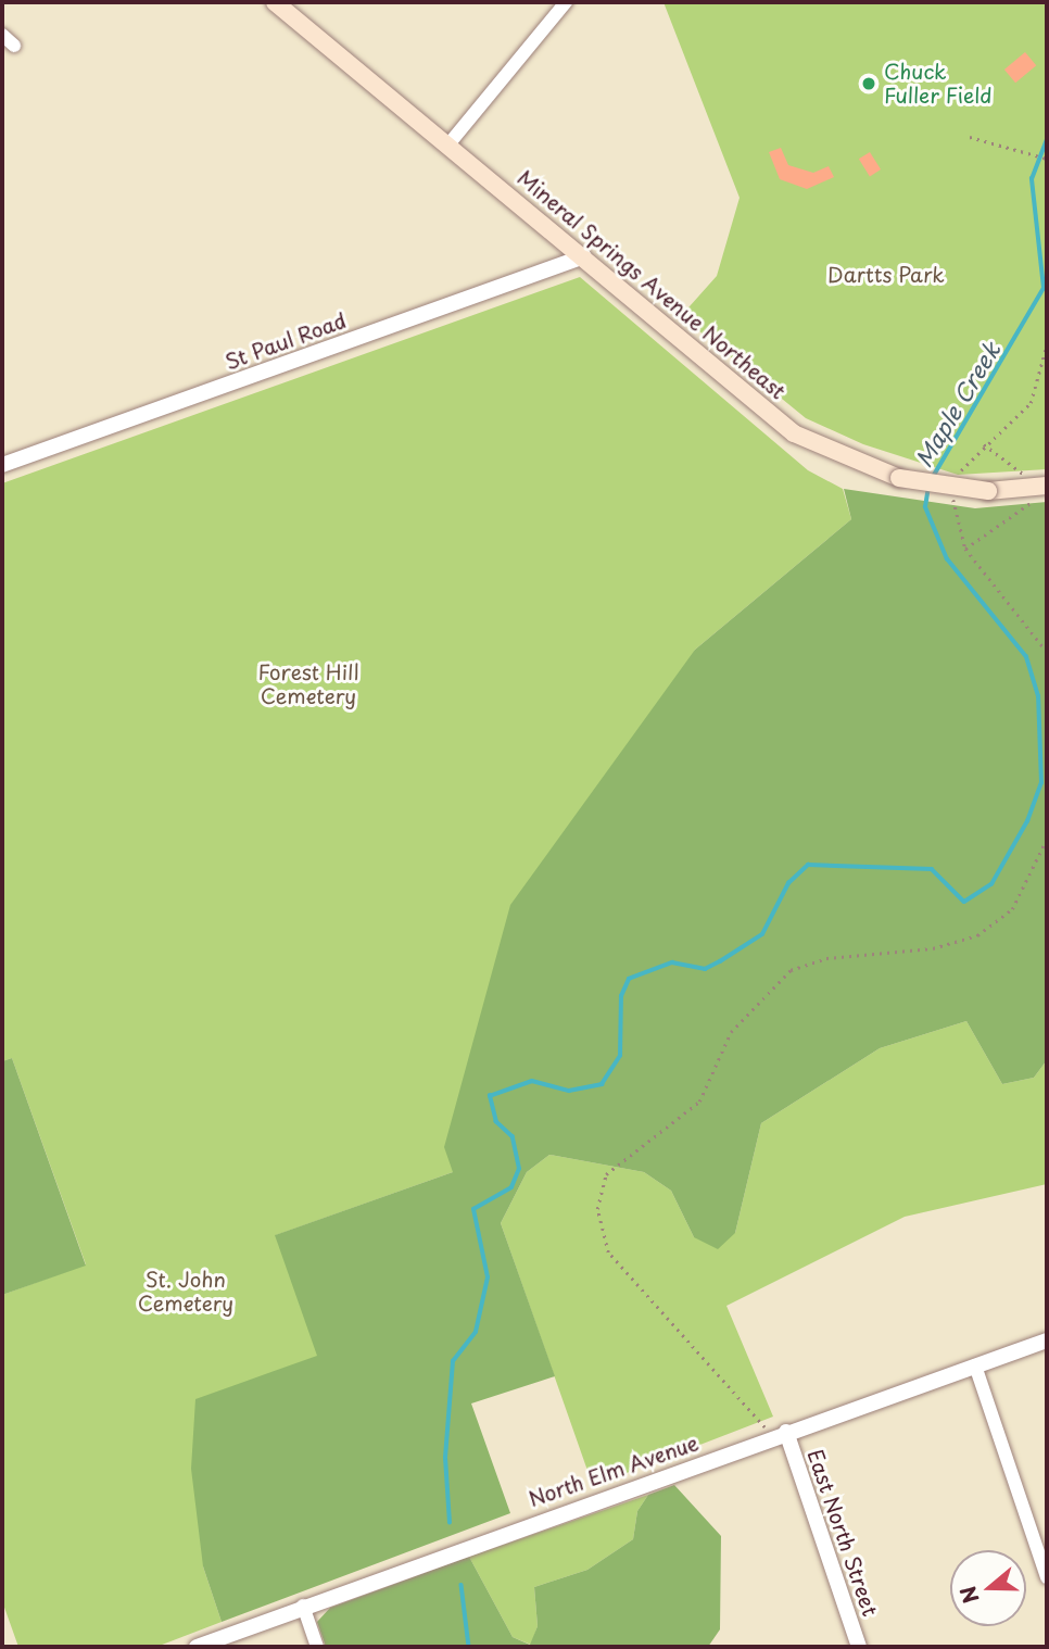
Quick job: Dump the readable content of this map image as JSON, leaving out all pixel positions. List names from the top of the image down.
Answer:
{
  "streets": {
    "main road": ["Mineral Springs Avenue Northeast"],
    "street": ["St Paul Road", "North Elm Avenue", "East North Street"]
  },
  "crossings": [
    ["Mineral Springs Avenue Northeast", "St Paul Road"],
    ["North Elm Avenue", "East North Street"]
  ],
  "water": ["Maple Creek"],
  "parks": ["Dartts Park", "Forest Hill Cemetery", "St. John Cemetery"],
  "places": ["Chuck Fuller Field"],
  "north": "left"
}
